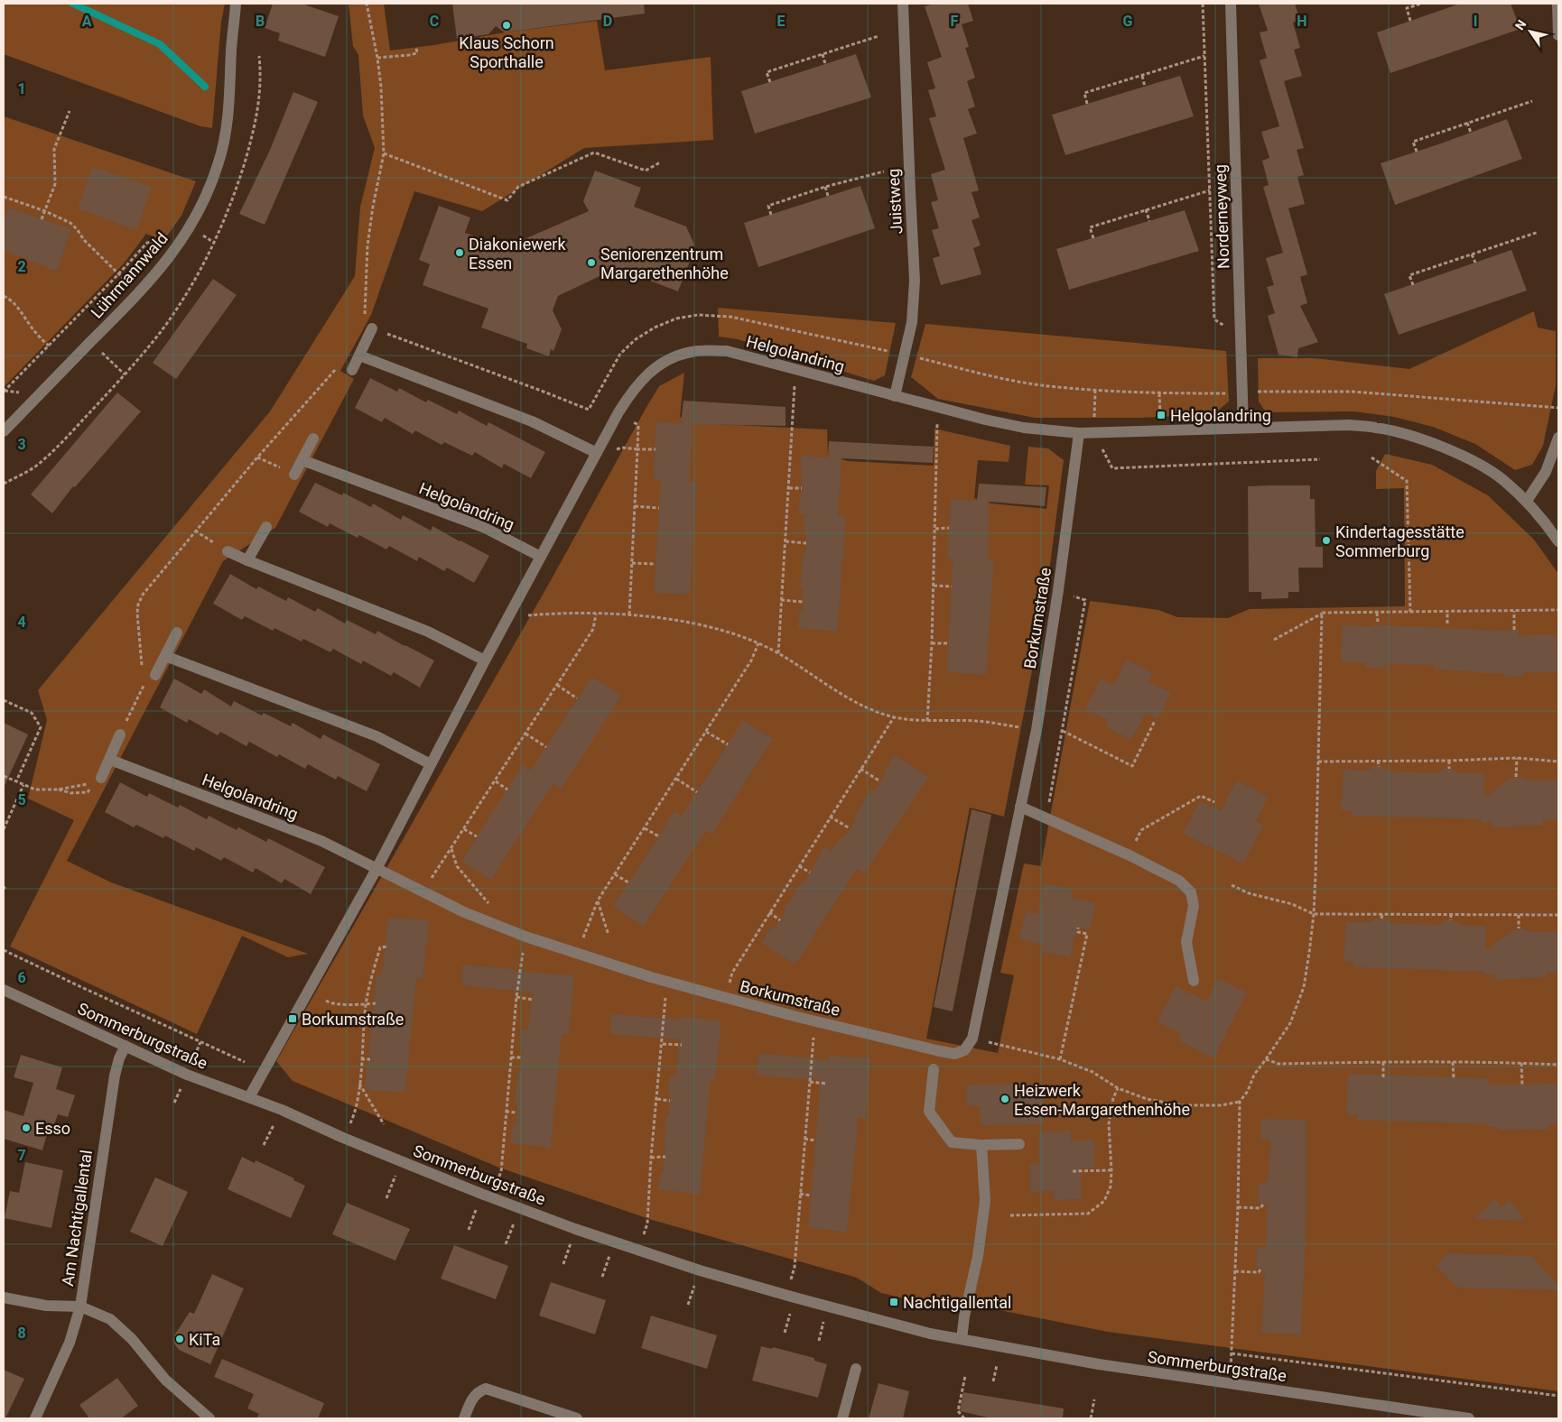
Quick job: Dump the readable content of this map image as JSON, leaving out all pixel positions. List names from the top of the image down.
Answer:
{
  "streets": {
    "street": [
      "Juistweg",
      "Norderneyweg",
      "Lührmannwald",
      "Helgolandring",
      "Borkumstraße",
      "Sommerburgstraße",
      "Am Nachtigallental"
    ]
  },
  "crossings": [
    ["Juistweg", "Helgolandring"],
    ["Norderneyweg", "Helgolandring"],
    ["Helgolandring", "Borkumstraße"],
    ["Helgolandring", "Sommerburgstraße"],
    ["Sommerburgstraße", "Am Nachtigallental"]
  ],
  "places": {
    "other": [
      "Klaus Schorn Sporthalle",
      "Diakoniewerk Essen",
      "Seniorenzentrum Margarethenhöhe",
      "Kindertagesstätte Sommerburg",
      "Heizwerk Essen-Margarethenhöhe",
      "Esso",
      "KiTa"
    ],
    "transit": ["Helgolandring", "Borkumstraße", "Nachtigallental"]
  },
  "north": "top left",
  "grid": {
    "columns": [
      "A",
      "B",
      "C",
      "D",
      "E",
      "F",
      "G",
      "H",
      "I"
    ],
    "rows": [
      "1",
      "2",
      "3",
      "4",
      "5",
      "6",
      "7",
      "8"
    ]
  }
}
